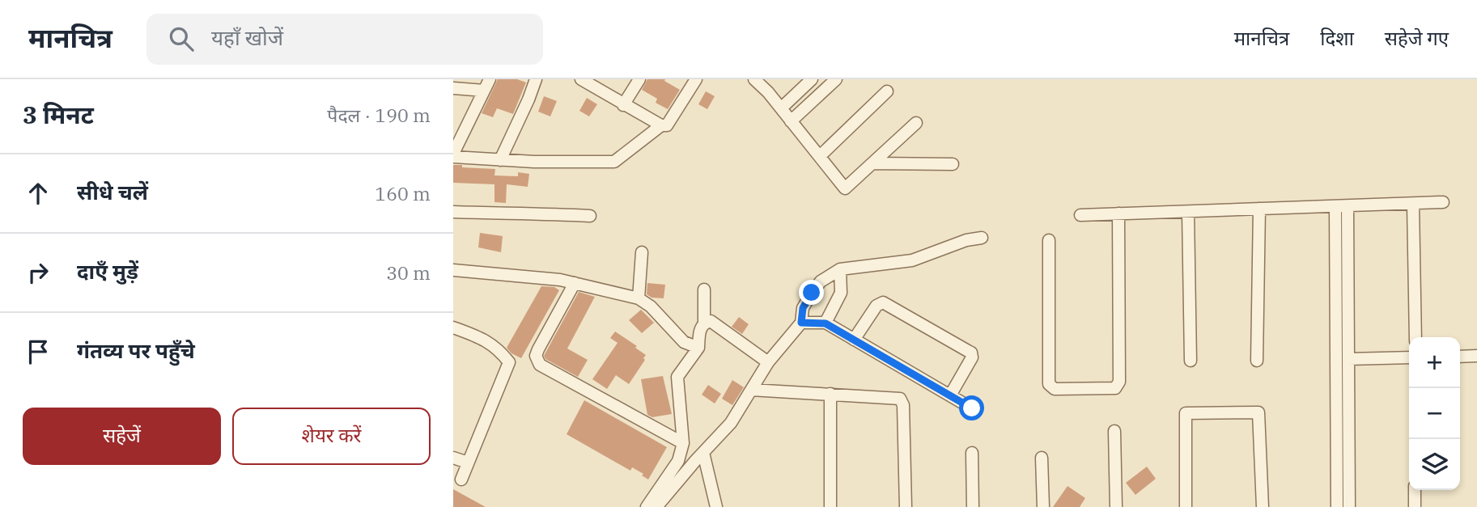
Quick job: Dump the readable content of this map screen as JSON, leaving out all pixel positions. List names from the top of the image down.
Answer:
{
  "page": {
    "header": "मानचित्र",
    "search": "यहाँ खोजें",
    "nav": ["मानचित्र", "दिशा", "सहेजे गए"],
    "heading": ["3 मिनट", "पैदल · 190 m"],
    "list": [
      ["सीधे चलें", "160 m"],
      ["दाएँ मुड़ें", "30 m"],
      "गंतव्य पर पहुँचे"
    ],
    "map_buttons": ["+", "−"],
    "buttons": ["सहेजें", "शेयर करें"]
  }
}
